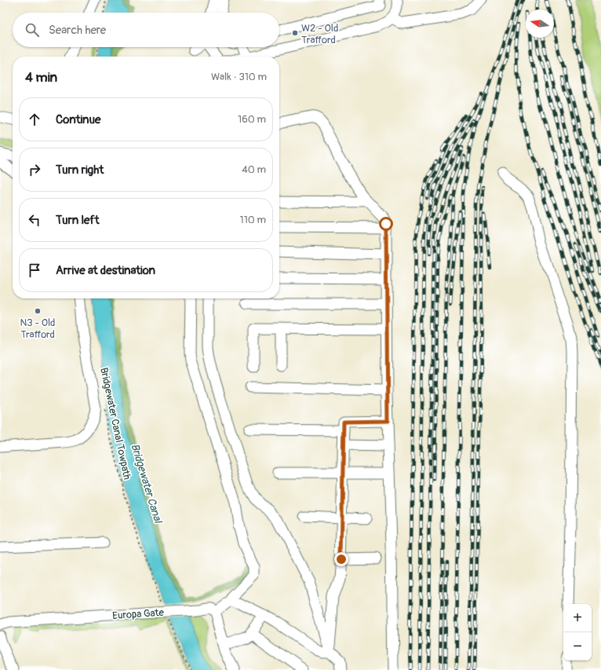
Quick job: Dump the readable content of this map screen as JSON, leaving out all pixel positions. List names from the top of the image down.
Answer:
{
  "streets": {
    "street": ["Europa Gate"],
    "path": ["Bridgewater Canal Towpath"]
  },
  "water": ["Bridgewater Canal"],
  "places": ["W2 - Old Trafford", "N3 - Old Trafford"],
  "north": "left",
  "page": {
    "search": "Search here",
    "heading": ["4 min", "Walk · 310 m"],
    "list": [
      ["Continue", "160 m"],
      ["Turn right", "40 m"],
      ["Turn left", "110 m"],
      "Arrive at destination"
    ],
    "map_buttons": ["+", "−"]
  }
}
